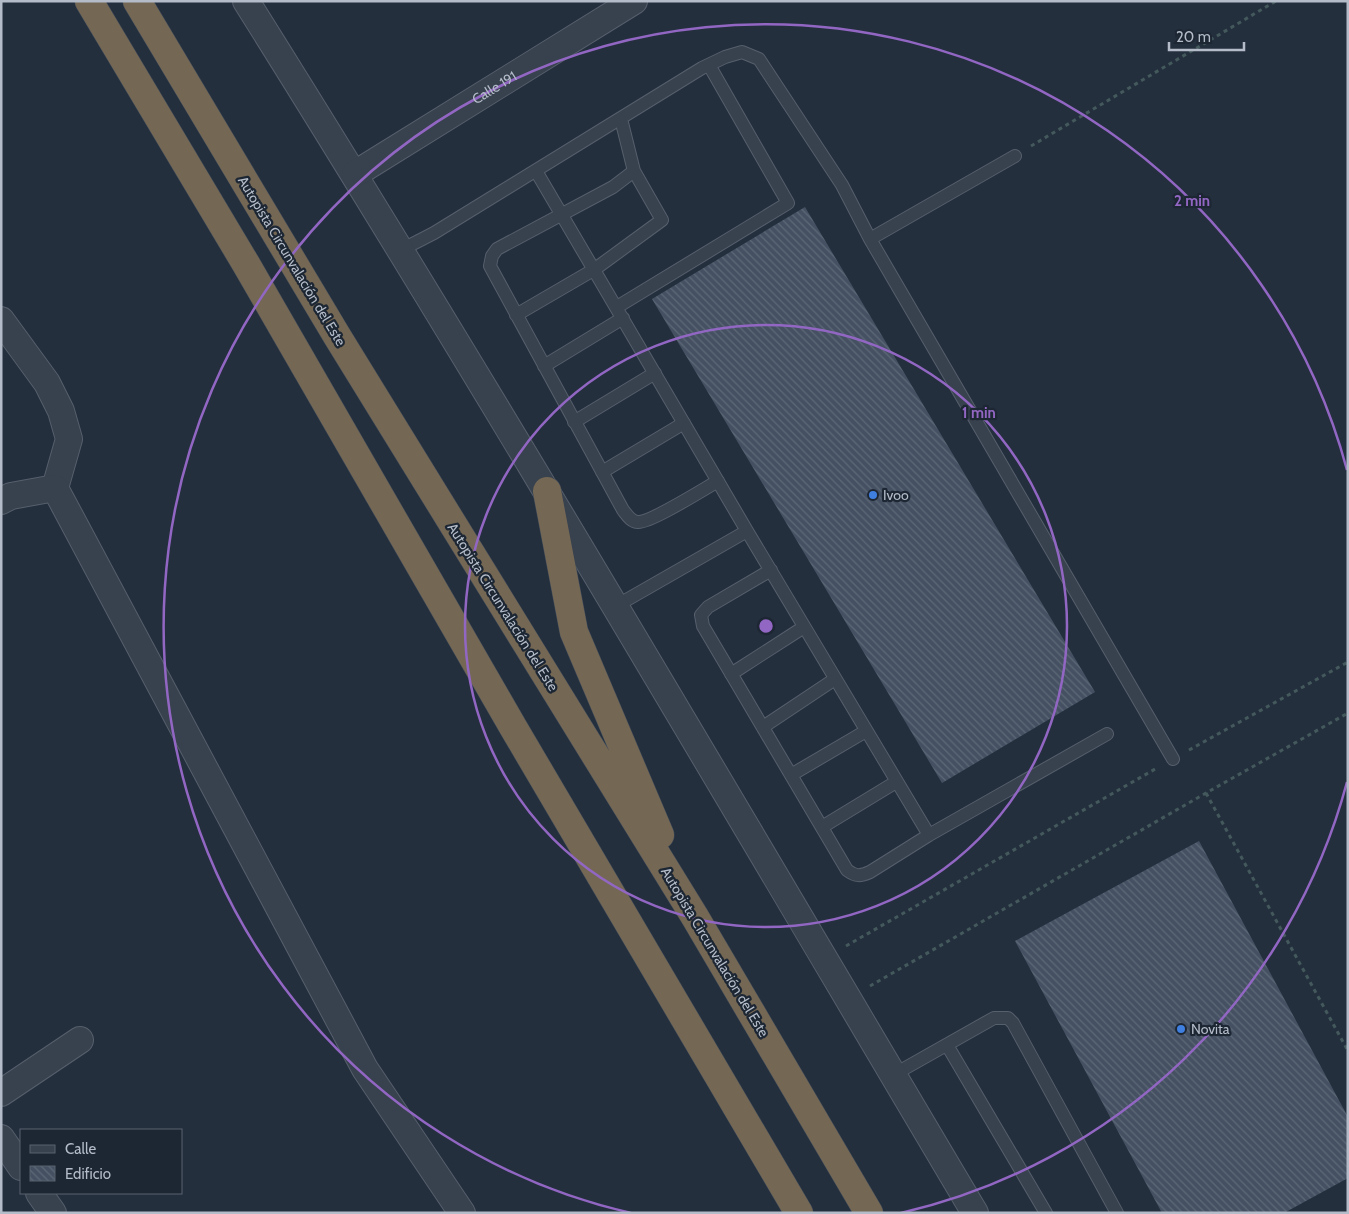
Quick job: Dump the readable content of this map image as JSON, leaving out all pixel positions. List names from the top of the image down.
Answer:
{
  "streets": {
    "highway": ["Autopista Circunvalación del Este"],
    "street": ["Calle 191"]
  },
  "places": ["Ivoo", "Novita"],
  "legend": ["Calle", "Edificio"],
  "scale_bar": "20 m",
  "rings": ["2 min", "1 min"]
}
